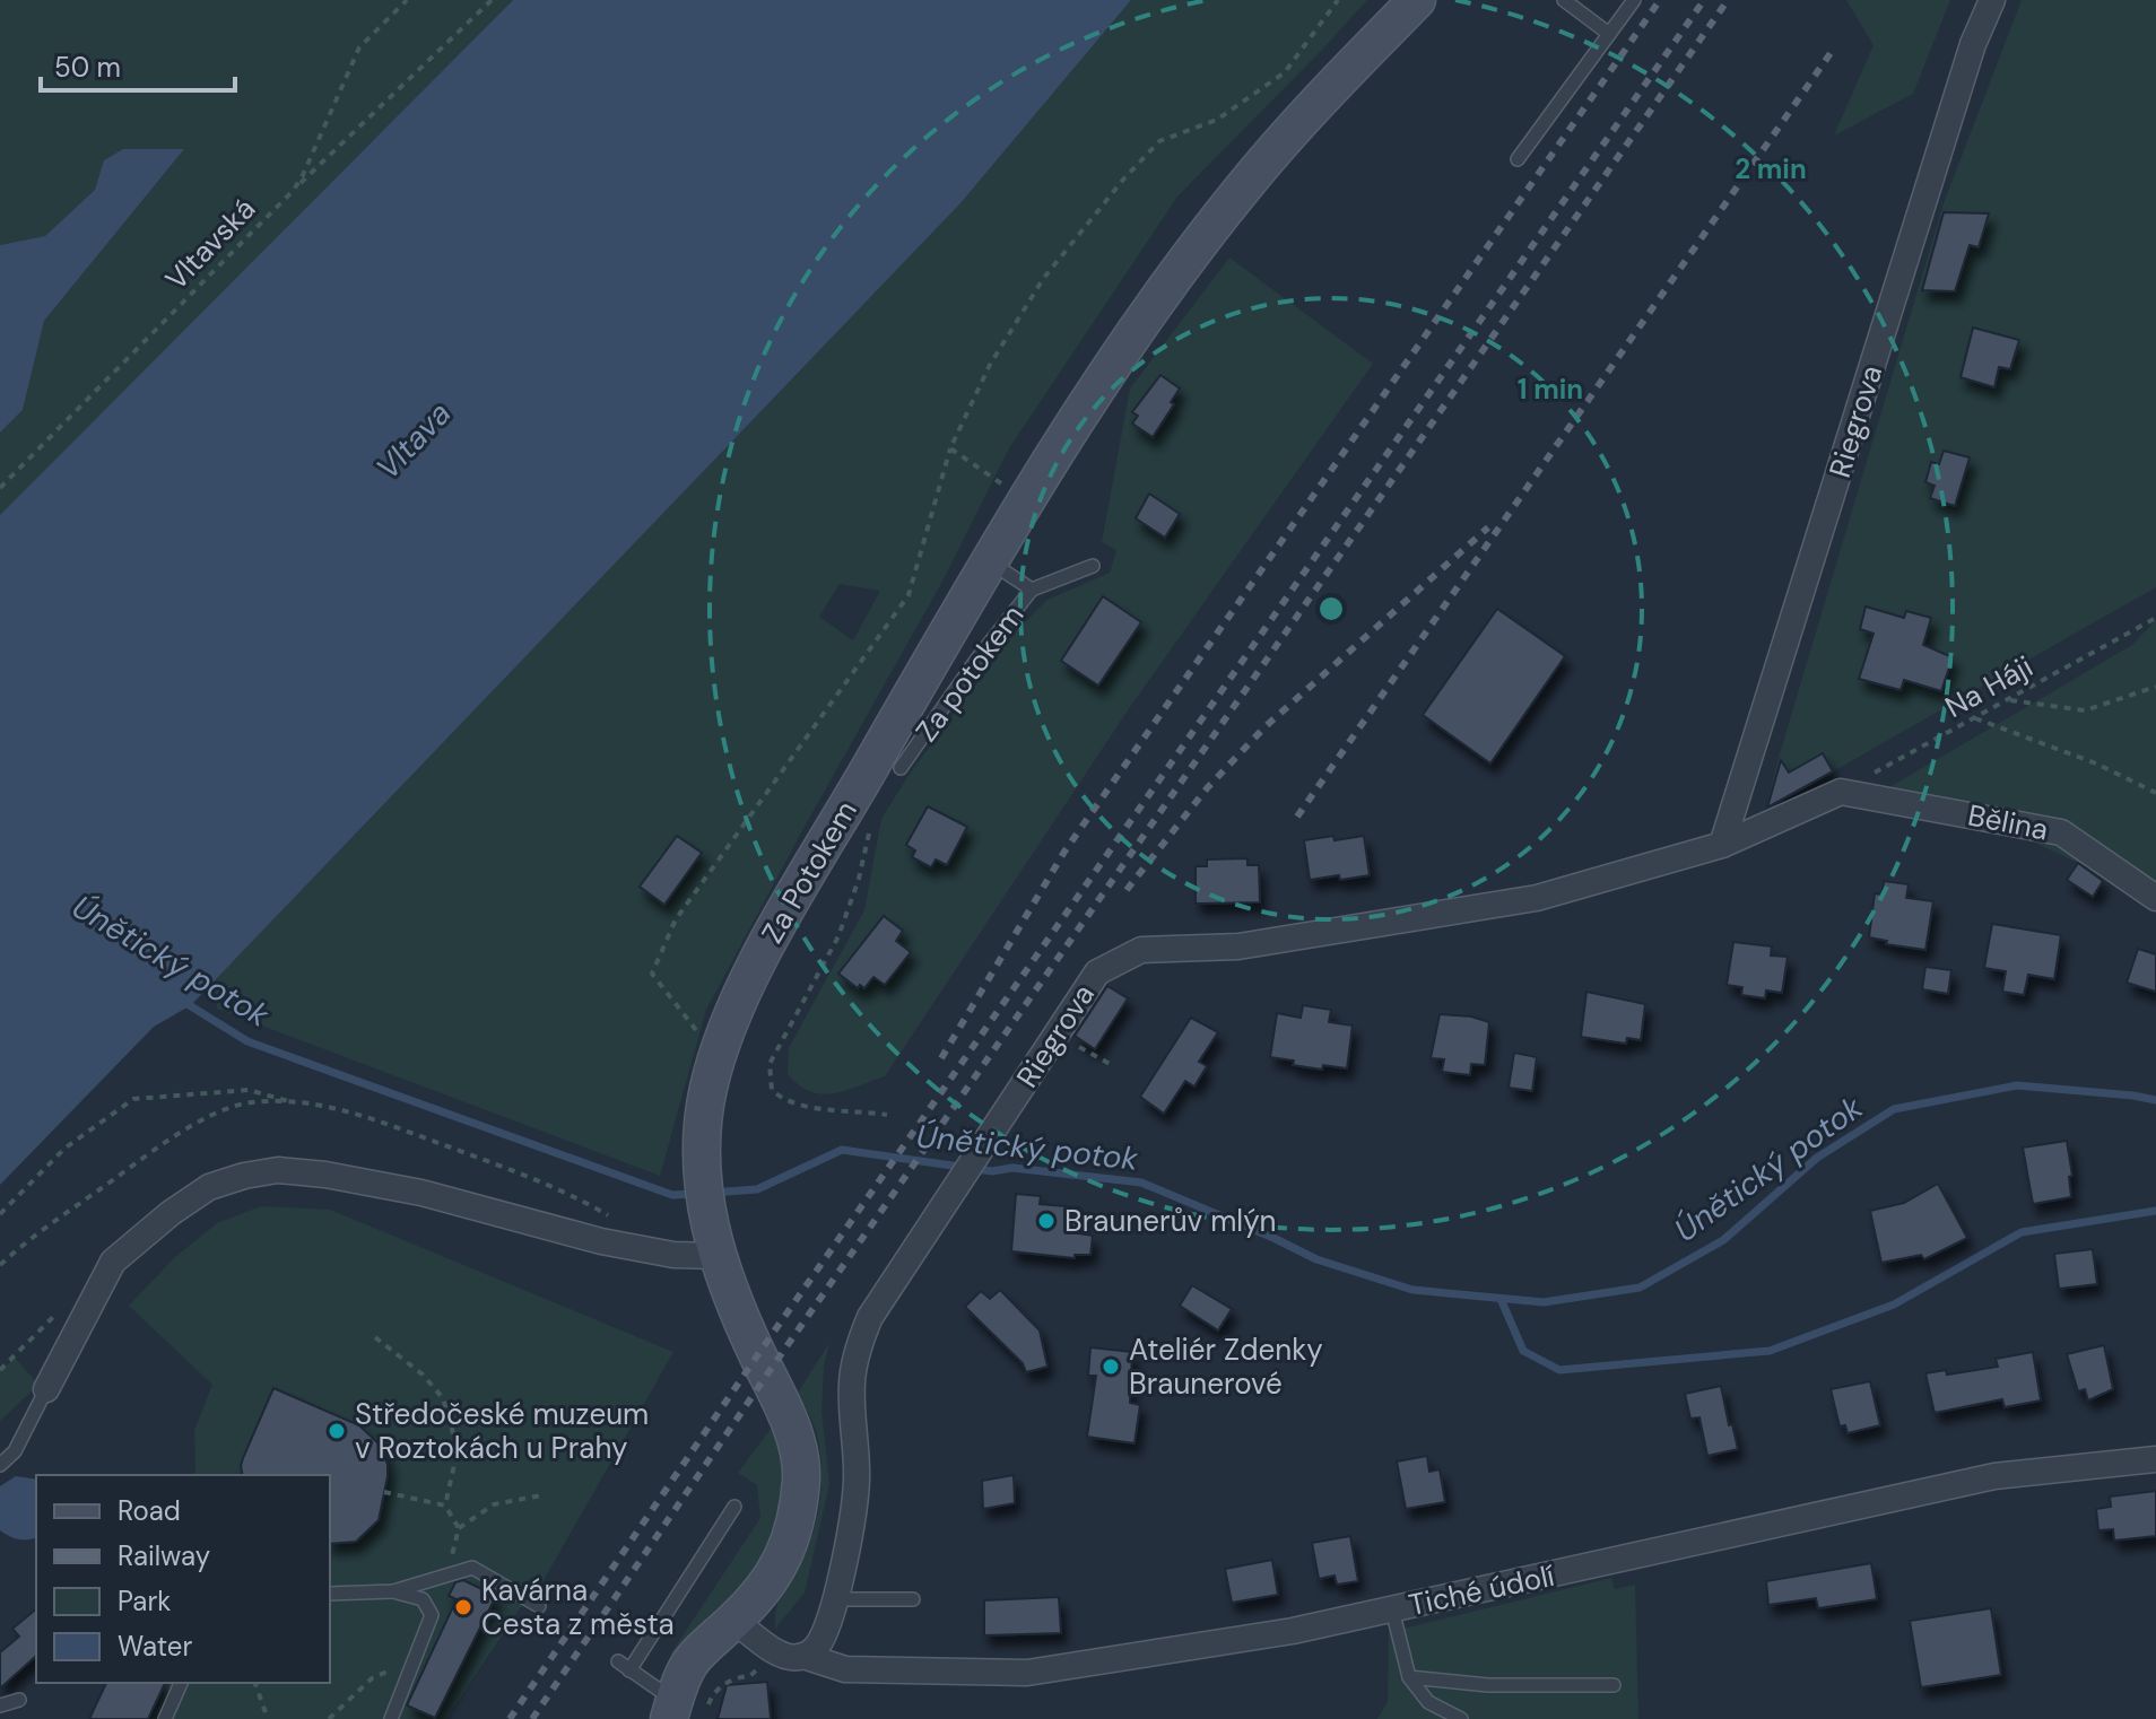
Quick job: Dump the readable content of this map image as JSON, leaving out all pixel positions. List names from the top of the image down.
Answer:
{
  "streets": {
    "main road": ["Za Potokem"],
    "street": ["Riegrova", "Bělina", "Tiché údolí"],
    "lane": ["Za potokem"],
    "path": ["Vltavská", "Na Háji"]
  },
  "crossings": [
    ["Riegrova", "Na Háji"],
    ["Riegrova", "Bělina"],
    ["Riegrova", "Tiché údolí"],
    ["Na Háji", "Bělina"]
  ],
  "water": ["Vltava", "Únětický potok"],
  "places": [
    "Braunerův mlýn",
    "Ateliér Zdenky Braunerové",
    "Středočeské muzeum v Roztokách u Prahy",
    "Kavárna Cesta z města"
  ],
  "legend": [
    "Road",
    "Railway",
    "Park",
    "Water"
  ],
  "scale_bar": "50 m",
  "rings": ["2 min", "1 min"]
}
